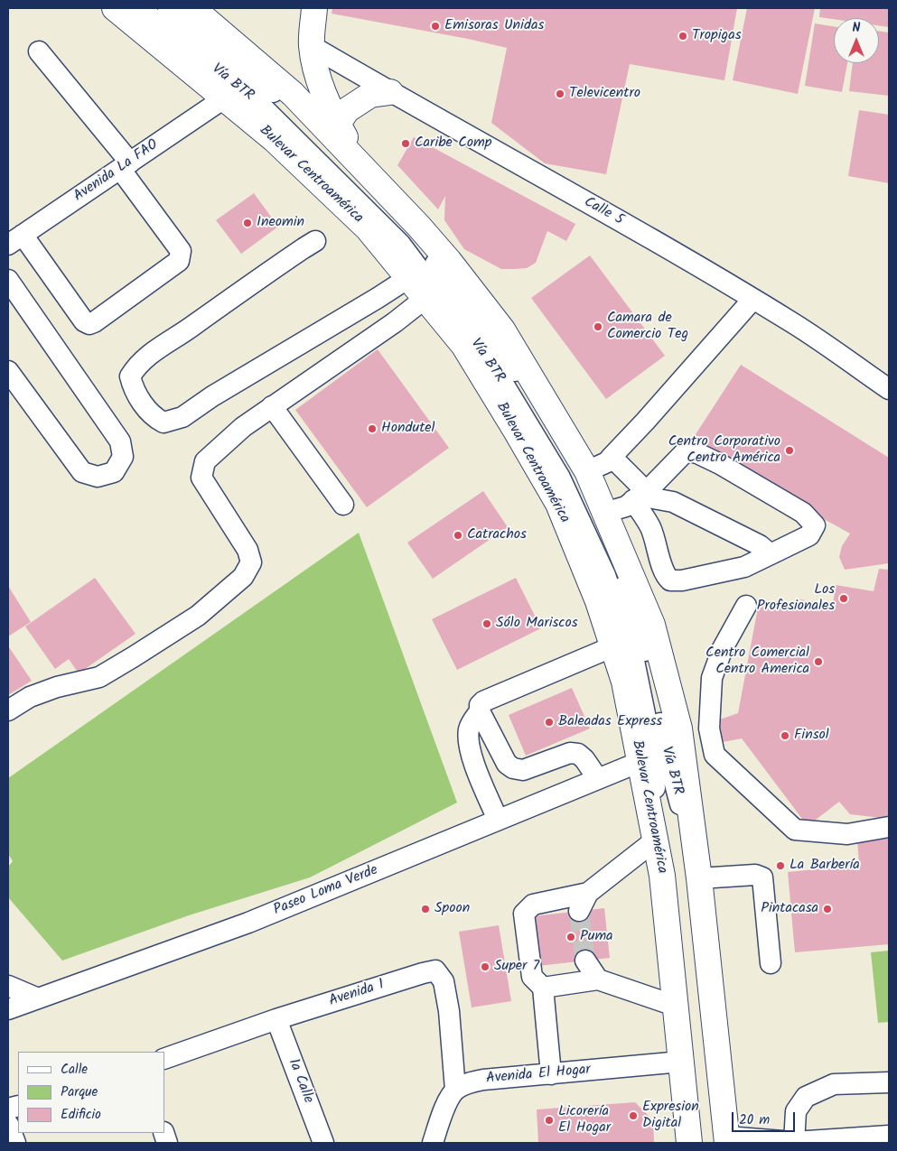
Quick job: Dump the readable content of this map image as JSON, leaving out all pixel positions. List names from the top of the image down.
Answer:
{
  "streets": {
    "main road": ["Bulevar Centroamérica"],
    "street": [
      "Vía BTR",
      "Avenida La FAO",
      "Calle 5",
      "Paseo Loma Verde",
      "Avenida 1",
      "Avenida El Hogar",
      "1a Calle"
    ]
  },
  "crossings": [
    ["Vía BTR", "Bulevar Centroamérica"],
    ["Avenida La FAO", "Bulevar Centroamérica"],
    ["Bulevar Centroamérica", "Paseo Loma Verde"],
    ["Bulevar Centroamérica", "Avenida El Hogar"],
    ["Avenida 1", "Avenida El Hogar"],
    ["Avenida 1", "1a Calle"]
  ],
  "places": [
    "Emisoras Unidas",
    "Tropigas",
    "Televicentro",
    "Caribe Comp",
    "Ineomin",
    "Camara de Comercio Teg",
    "Hondutel",
    "Centro Corporativo Centro América",
    "Catrachos",
    "Los Profesionales",
    "Sólo Mariscos",
    "Centro Comercial Centro America",
    "Baleadas Express",
    "Finsol",
    "La Barbería",
    "Spoon",
    "Pintacasa",
    "Puma",
    "Super 7",
    "Expresion Digital",
    "Licorería El Hogar"
  ],
  "legend": ["Calle", "Parque", "Edificio"],
  "scale_bar": "20 m",
  "north": "top"
}
